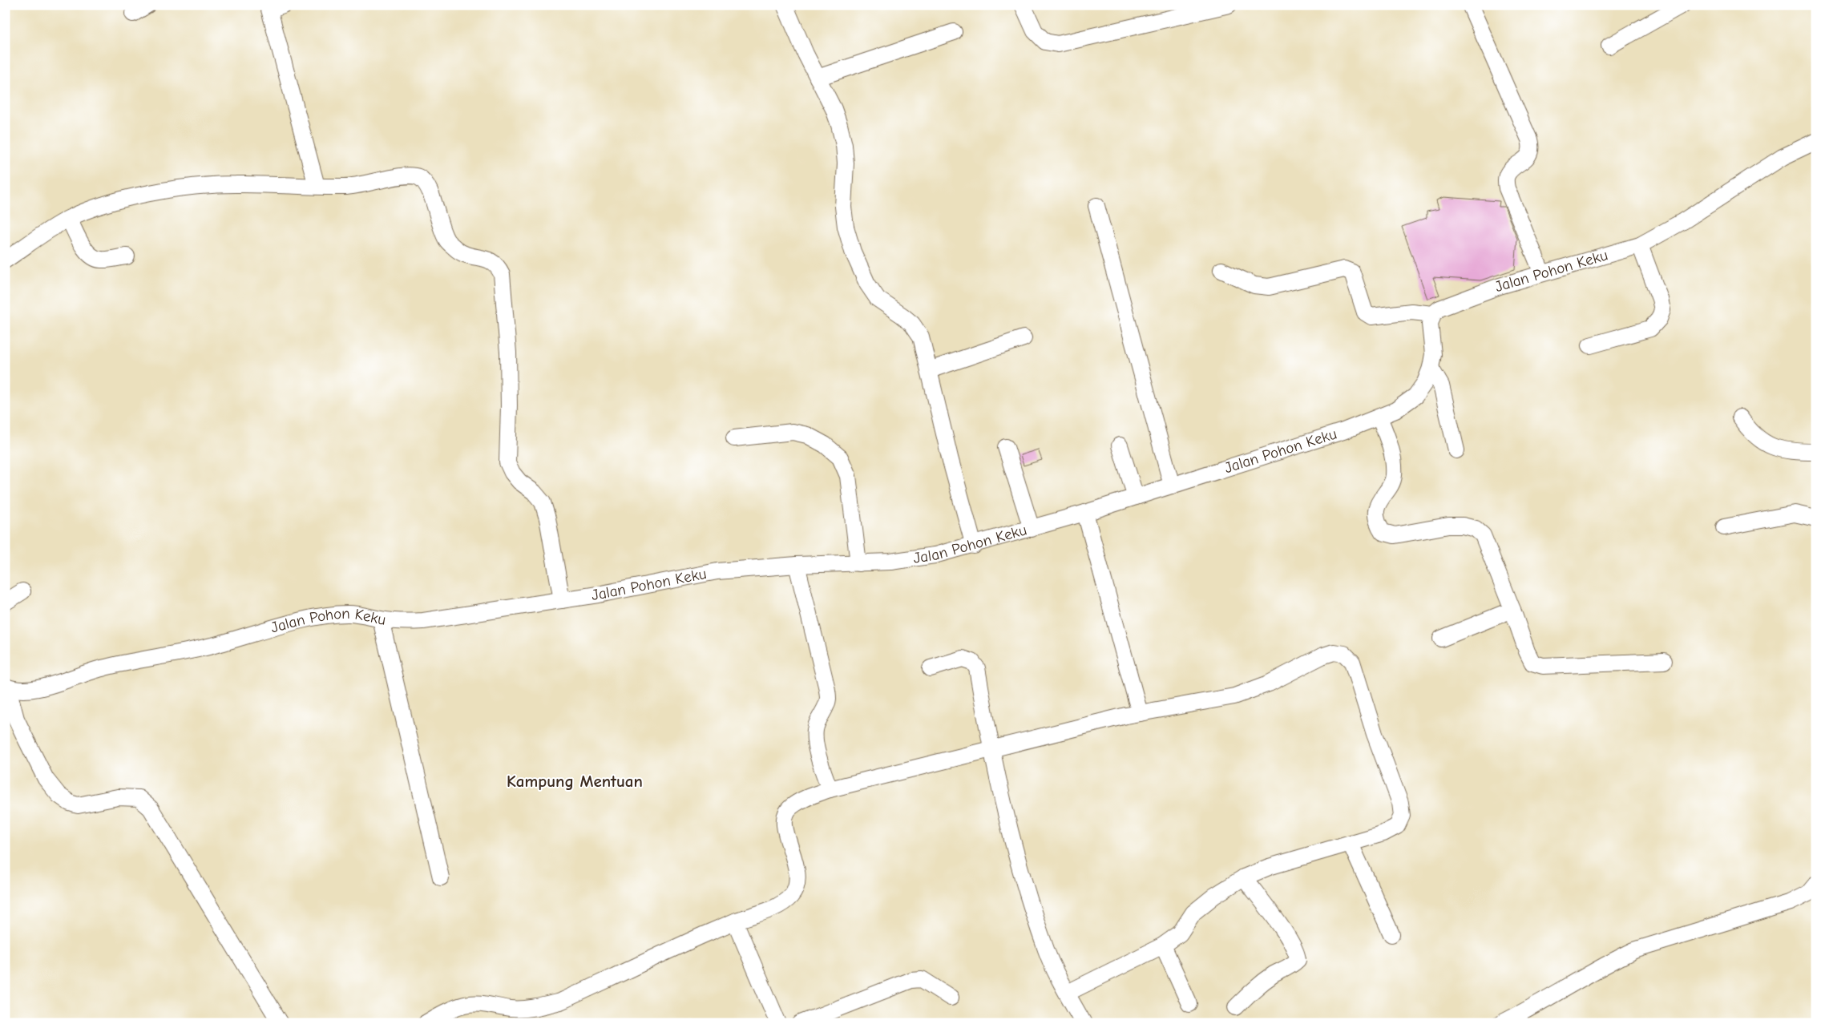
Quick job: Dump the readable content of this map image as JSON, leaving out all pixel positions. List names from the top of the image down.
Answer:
{
  "streets": {
    "street": ["Jalan Pohon Keku"]
  },
  "districts": ["Kampung Mentuan"]
}
